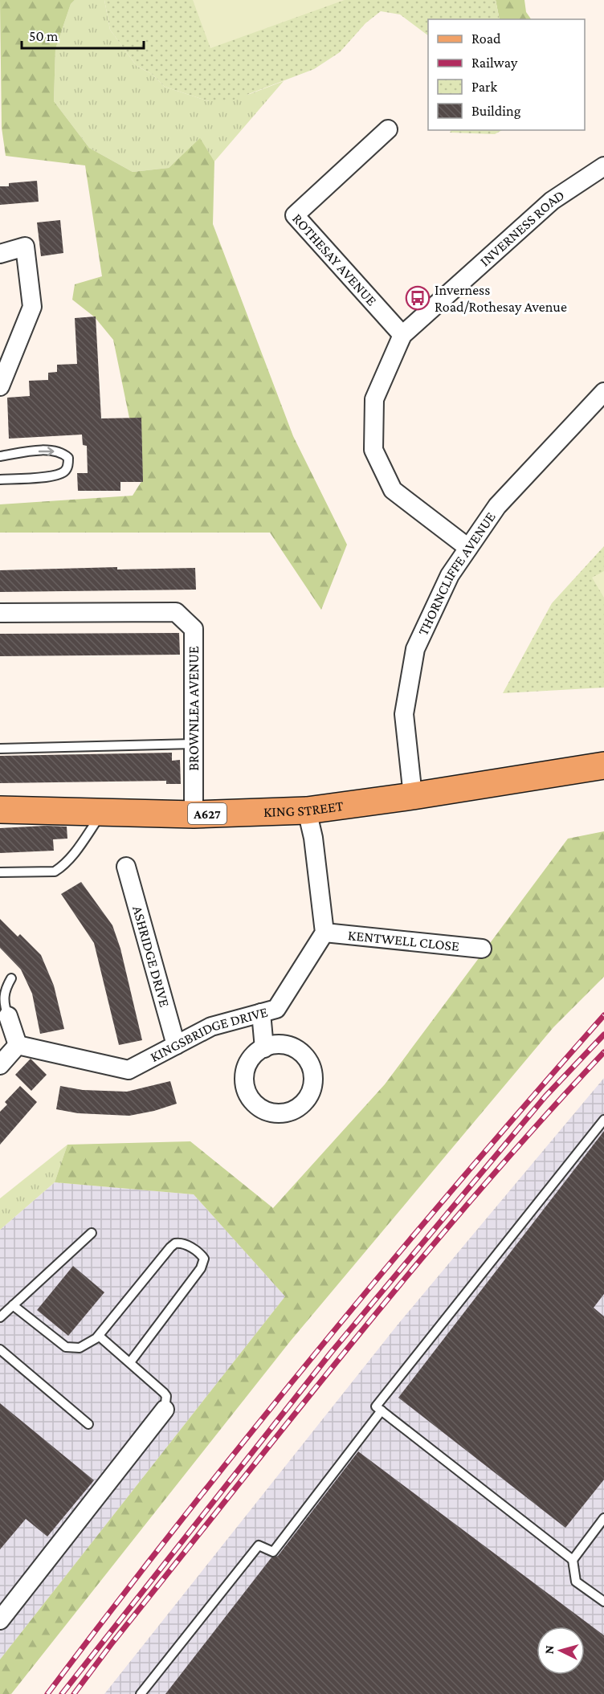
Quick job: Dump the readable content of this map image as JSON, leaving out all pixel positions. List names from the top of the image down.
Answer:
{
  "streets": {
    "main road": ["KING STREET", "A627"],
    "street": [
      "INVERNESS ROAD",
      "ROTHESAY AVENUE",
      "THORNCLIFFE AVENUE",
      "BROWNLEA AVENUE",
      "KENTWELL CLOSE",
      "ASHRIDGE DRIVE",
      "KINGSBRIDGE DRIVE"
    ]
  },
  "crossings": [
    ["INVERNESS ROAD", "ROTHESAY AVENUE"],
    ["INVERNESS ROAD", "THORNCLIFFE AVENUE"],
    ["THORNCLIFFE AVENUE", "KING STREET"],
    ["BROWNLEA AVENUE", "KING STREET"],
    ["KENTWELL CLOSE", "KINGSBRIDGE DRIVE"],
    ["ASHRIDGE DRIVE", "KINGSBRIDGE DRIVE"]
  ],
  "places": {
    "bus stop": ["Inverness Road/Rothesay Avenue"]
  },
  "legend": [
    "Road",
    "Railway",
    "Park",
    "Building"
  ],
  "scale_bar": "50 m",
  "north": "left"
}
